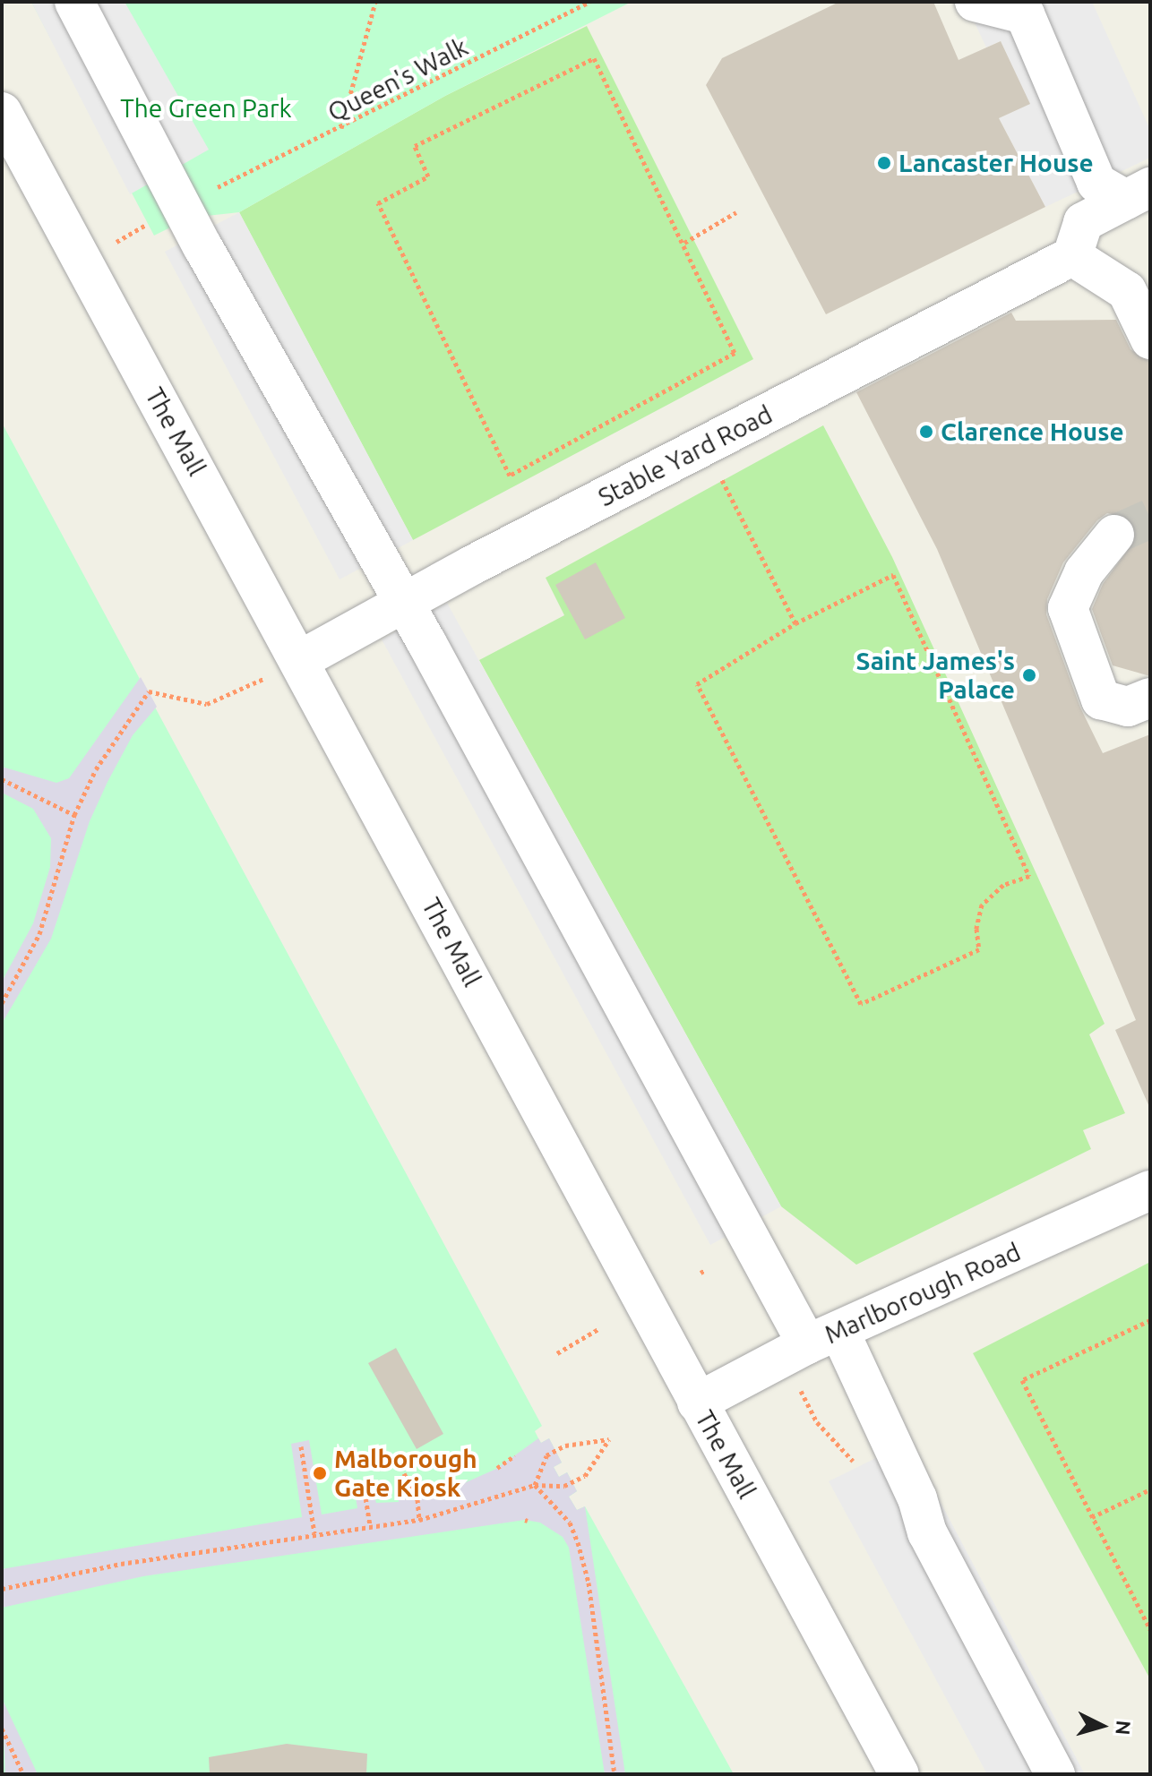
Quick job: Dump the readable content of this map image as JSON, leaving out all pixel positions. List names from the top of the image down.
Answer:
{
  "streets": {
    "street": ["The Mall", "Stable Yard Road", "Marlborough Road"],
    "path": ["Queen's Walk"]
  },
  "crossings": [
    ["Queen's Walk", "The Mall"],
    ["The Mall", "Stable Yard Road"],
    ["The Mall", "Marlborough Road"]
  ],
  "parks": ["The Green Park"],
  "places": [
    "Lancaster House",
    "Clarence House",
    "Saint James's Palace",
    "Malborough Gate Kiosk"
  ],
  "north": "right"
}
